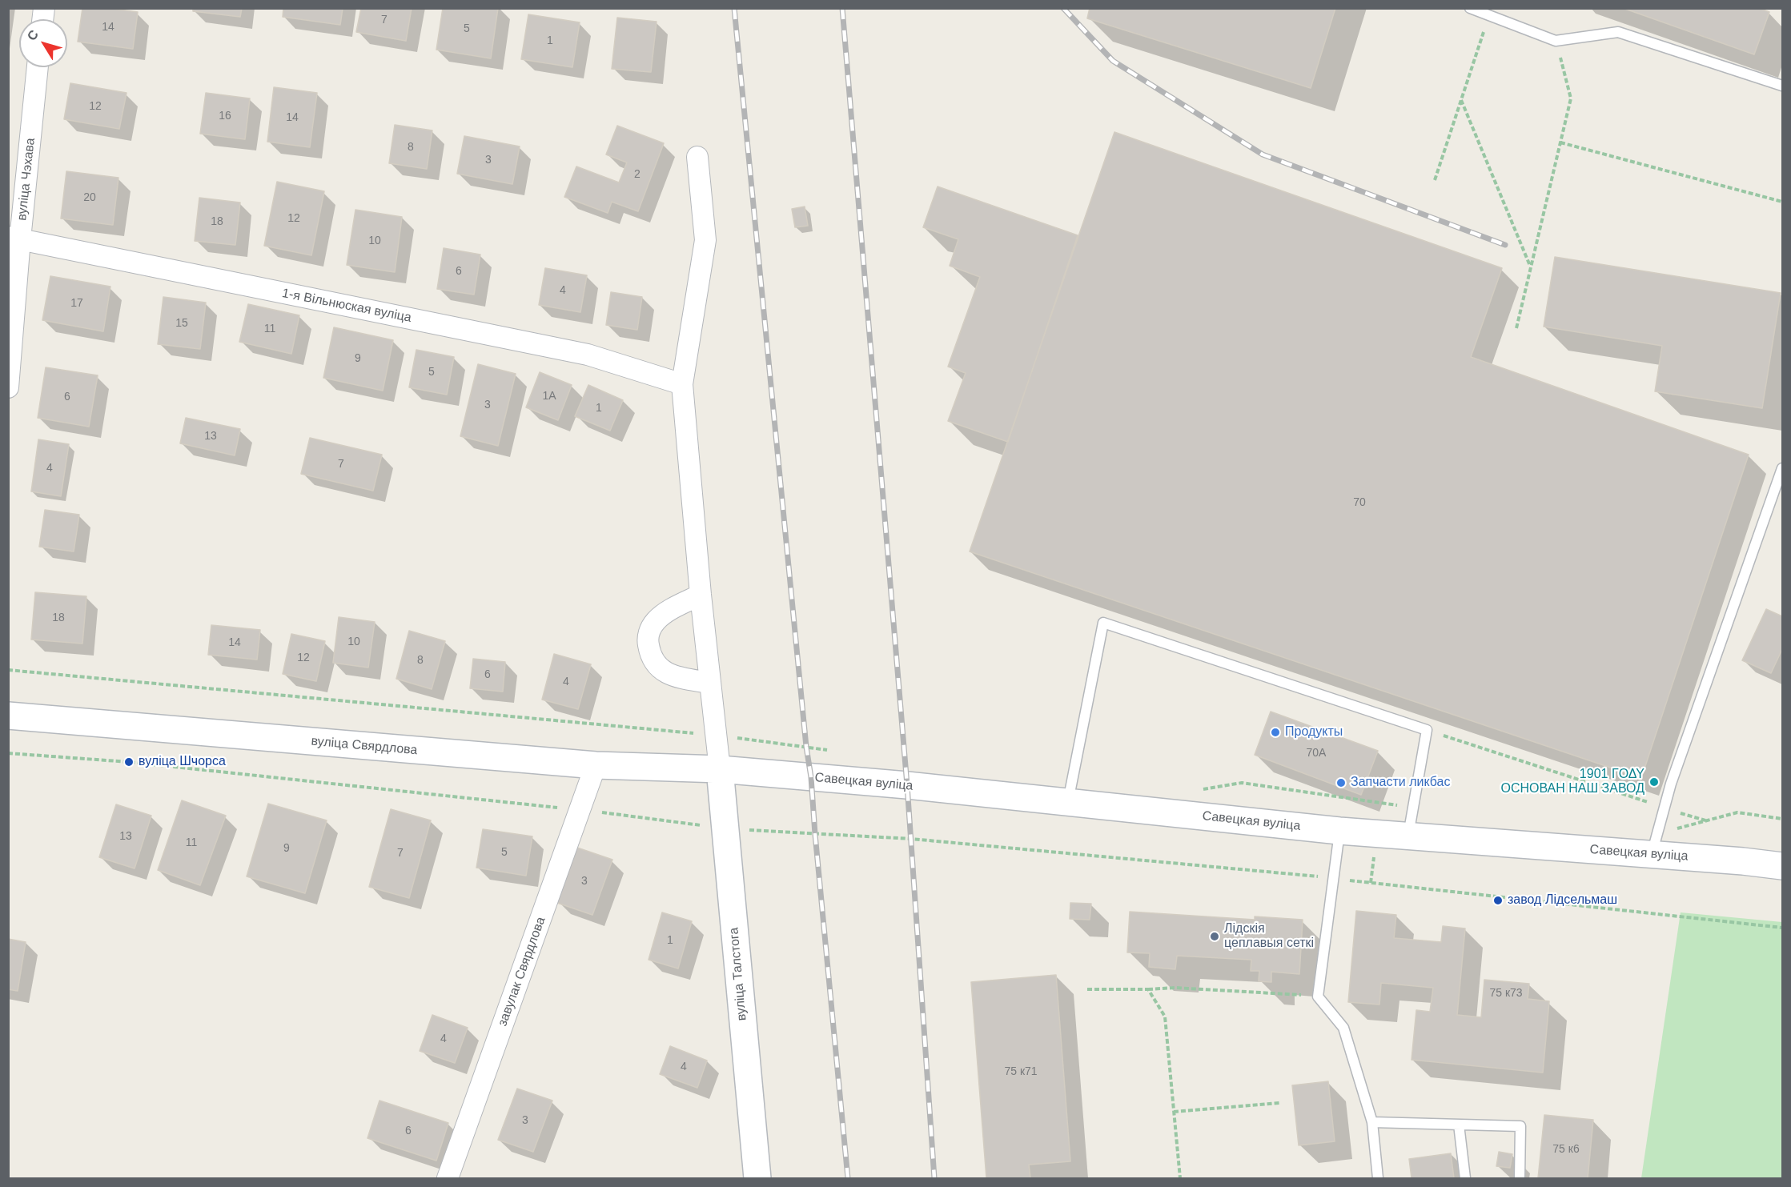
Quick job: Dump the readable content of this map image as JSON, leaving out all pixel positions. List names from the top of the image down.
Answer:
{
  "streets": {
    "main road": ["вуліца Свярдлова", "Савецкая вуліца", "вуліца Талстога"],
    "street": ["вуліца Чэхава", "1-я Вільнюская вуліца", "завулак Свярдлова"]
  },
  "crossings": [
    ["вуліца Чэхава", "1-я Вільнюская вуліца"],
    ["вуліца Свярдлова", "Савецкая вуліца"],
    ["вуліца Свярдлова", "завулак Свярдлова"],
    ["вуліца Свярдлова", "вуліца Талстога"],
    ["Савецкая вуліца", "вуліца Талстога"]
  ],
  "places": [
    "Продукты",
    "вуліца Шчорса",
    "1901 ΓΟΔΥ ОСНОВАН НАШ ЗАВОД",
    "Запчасти ликбас",
    "завод Лідсельмаш",
    "Лідскія цеплавыя сеткі"
  ],
  "house_numbers": [
    "7",
    "14",
    "5",
    "1",
    "12",
    "16",
    "14",
    "8",
    "3",
    "2",
    "20",
    "12",
    "18",
    "10",
    "6",
    "4",
    "17",
    "15",
    "11",
    "9",
    "5",
    "1А",
    "6",
    "3",
    "1",
    "13",
    "7",
    "4",
    "70",
    "18",
    "10",
    "14",
    "12",
    "8",
    "6",
    "4",
    "70А",
    "13",
    "11",
    "9",
    "5",
    "7",
    "3",
    "1",
    "75 к73",
    "4",
    "4",
    "75 к71",
    "3",
    "6",
    "75 к6"
  ],
  "north": "top left"
}
